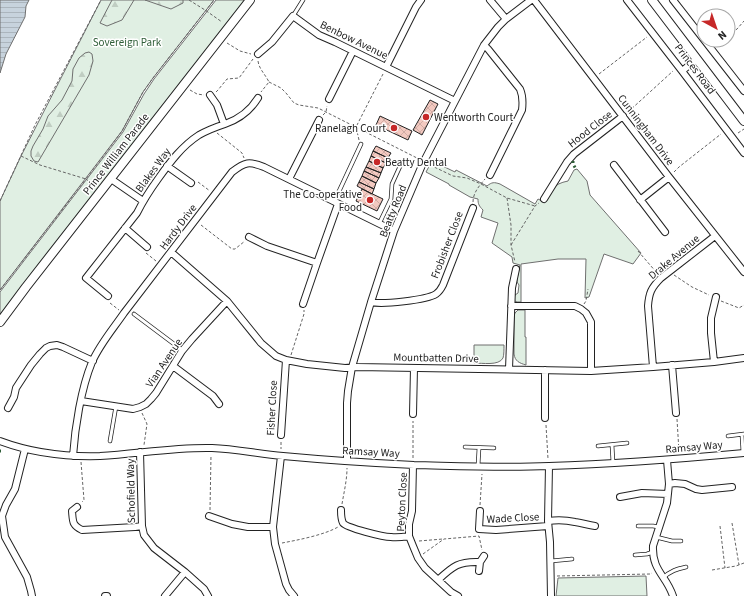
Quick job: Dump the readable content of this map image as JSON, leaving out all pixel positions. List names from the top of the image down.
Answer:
{
  "streets": {
    "street": [
      "Benbow Avenue",
      "Princes Road",
      "Hood Close",
      "Cunningham Drive",
      "Prince William Parade",
      "Blakes Way",
      "Beatty Road",
      "Hardy Drive",
      "Frobisher Close",
      "Drake Avenue",
      "Mountbatten Drive",
      "Vian Avenue",
      "Fisher Close",
      "Ramsay Way",
      "Schofield Way",
      "Peyton Close",
      "Wade Close"
    ]
  },
  "crossings": [
    ["Benbow Avenue", "Beatty Road"],
    ["Hood Close", "Cunningham Drive"],
    ["Cunningham Drive", "Beatty Road"],
    ["Cunningham Drive", "Drake Avenue"],
    ["Prince William Parade", "Blakes Way"],
    ["Beatty Road", "Frobisher Close"],
    ["Beatty Road", "Mountbatten Drive"],
    ["Beatty Road", "Ramsay Way"],
    ["Hardy Drive", "Mountbatten Drive"],
    ["Hardy Drive", "Ramsay Way"],
    ["Drake Avenue", "Mountbatten Drive"],
    ["Mountbatten Drive", "Vian Avenue"],
    ["Mountbatten Drive", "Fisher Close"],
    ["Fisher Close", "Ramsay Way"],
    ["Ramsay Way", "Schofield Way"],
    ["Ramsay Way", "Peyton Close"],
    ["Ramsay Way", "Wade Close"]
  ],
  "parks": ["Sovereign Park"],
  "places": [
    "Wentworth Court",
    "Ranelagh Court",
    "Beatty Dental",
    "The Co-operative Food"
  ],
  "north": "bottom right"
}
